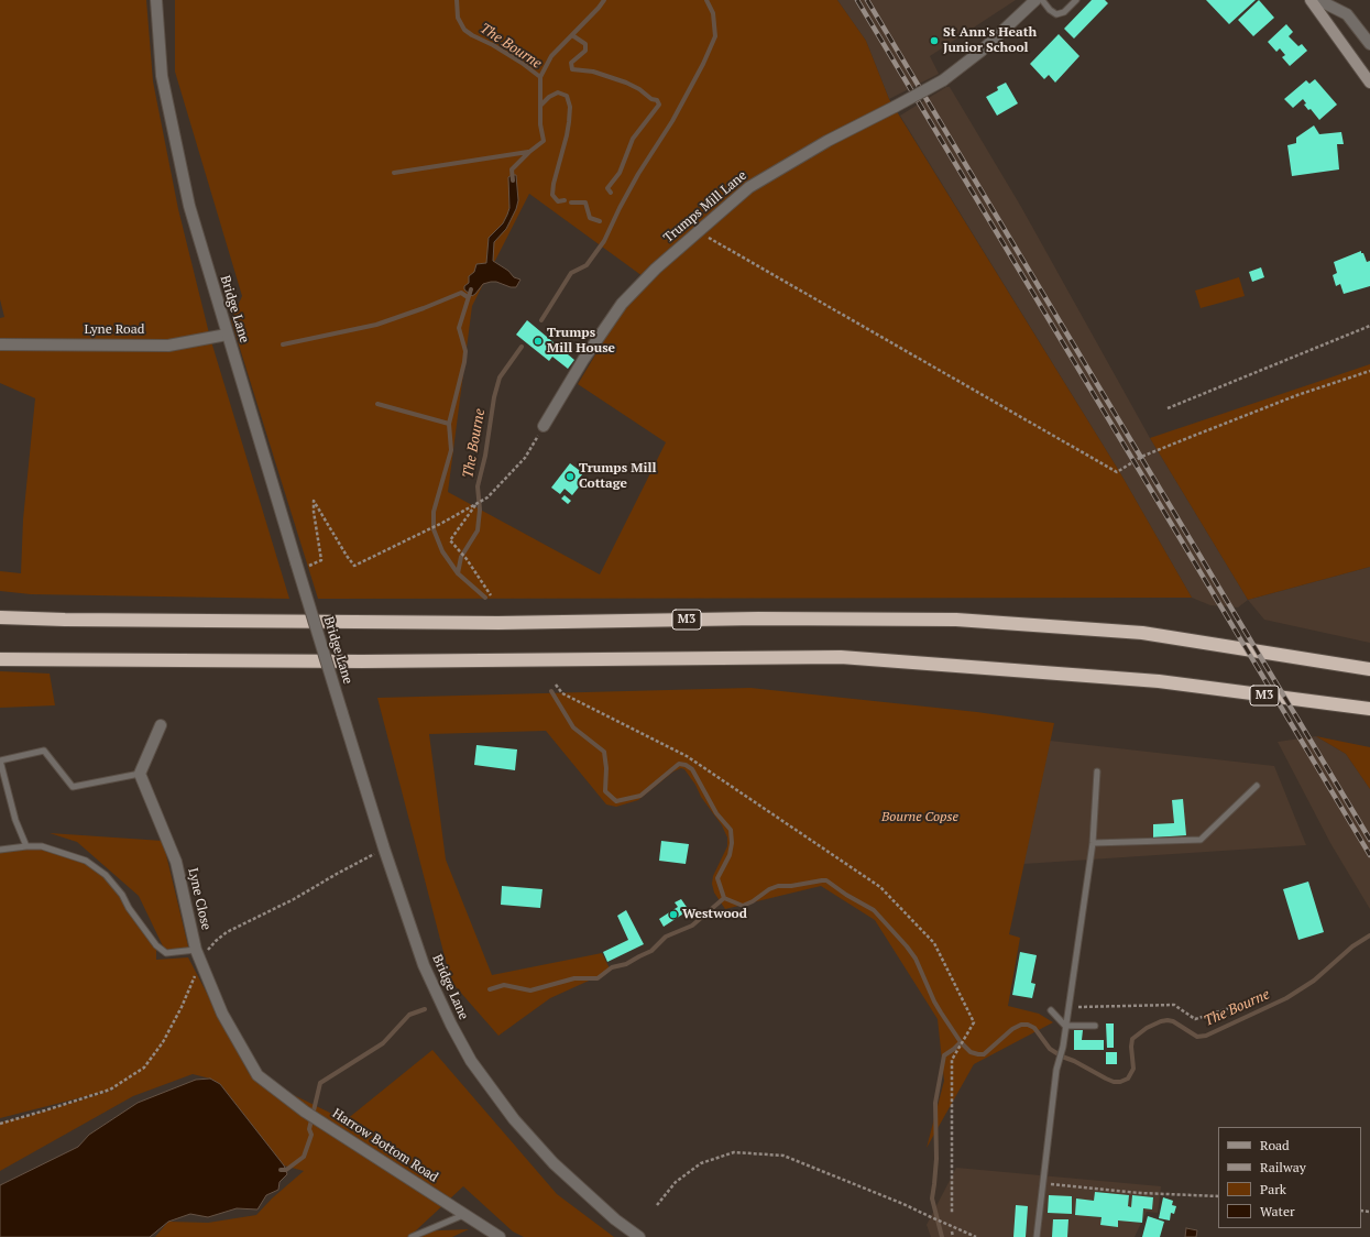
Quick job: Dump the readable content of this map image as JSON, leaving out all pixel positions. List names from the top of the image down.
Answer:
{
  "streets": {
    "highway": ["M3"],
    "street": [
      "Trumps Mill Lane",
      "Bridge Lane",
      "Lyne Road",
      "Lyne Close",
      "Harrow Bottom Road"
    ]
  },
  "crossings": [
    ["Bridge Lane", "Lyne Road"],
    ["Lyne Close", "Harrow Bottom Road"]
  ],
  "water": ["The Bourne"],
  "parks": ["Bourne Copse"],
  "places": [
    "St Ann's Heath Junior School",
    "Trumps Mill House",
    "Trumps Mill Cottage",
    "Westwood"
  ],
  "legend": [
    "Road",
    "Railway",
    "Park",
    "Water"
  ]
}
